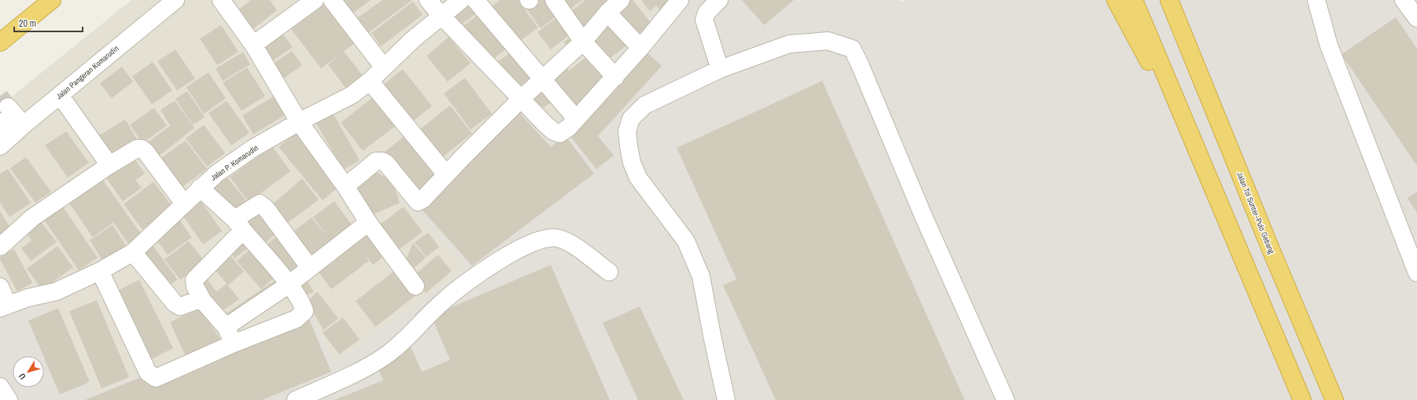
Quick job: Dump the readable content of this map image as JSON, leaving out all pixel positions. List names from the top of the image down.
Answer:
{
  "streets": {
    "highway": ["Jalan Tol Sunter–Pulo Gebang"],
    "street": ["Jalan Pangeran Komarudin", "Jalan P. Komarudin"]
  },
  "scale_bar": "20 m",
  "north": "bottom left"
}
